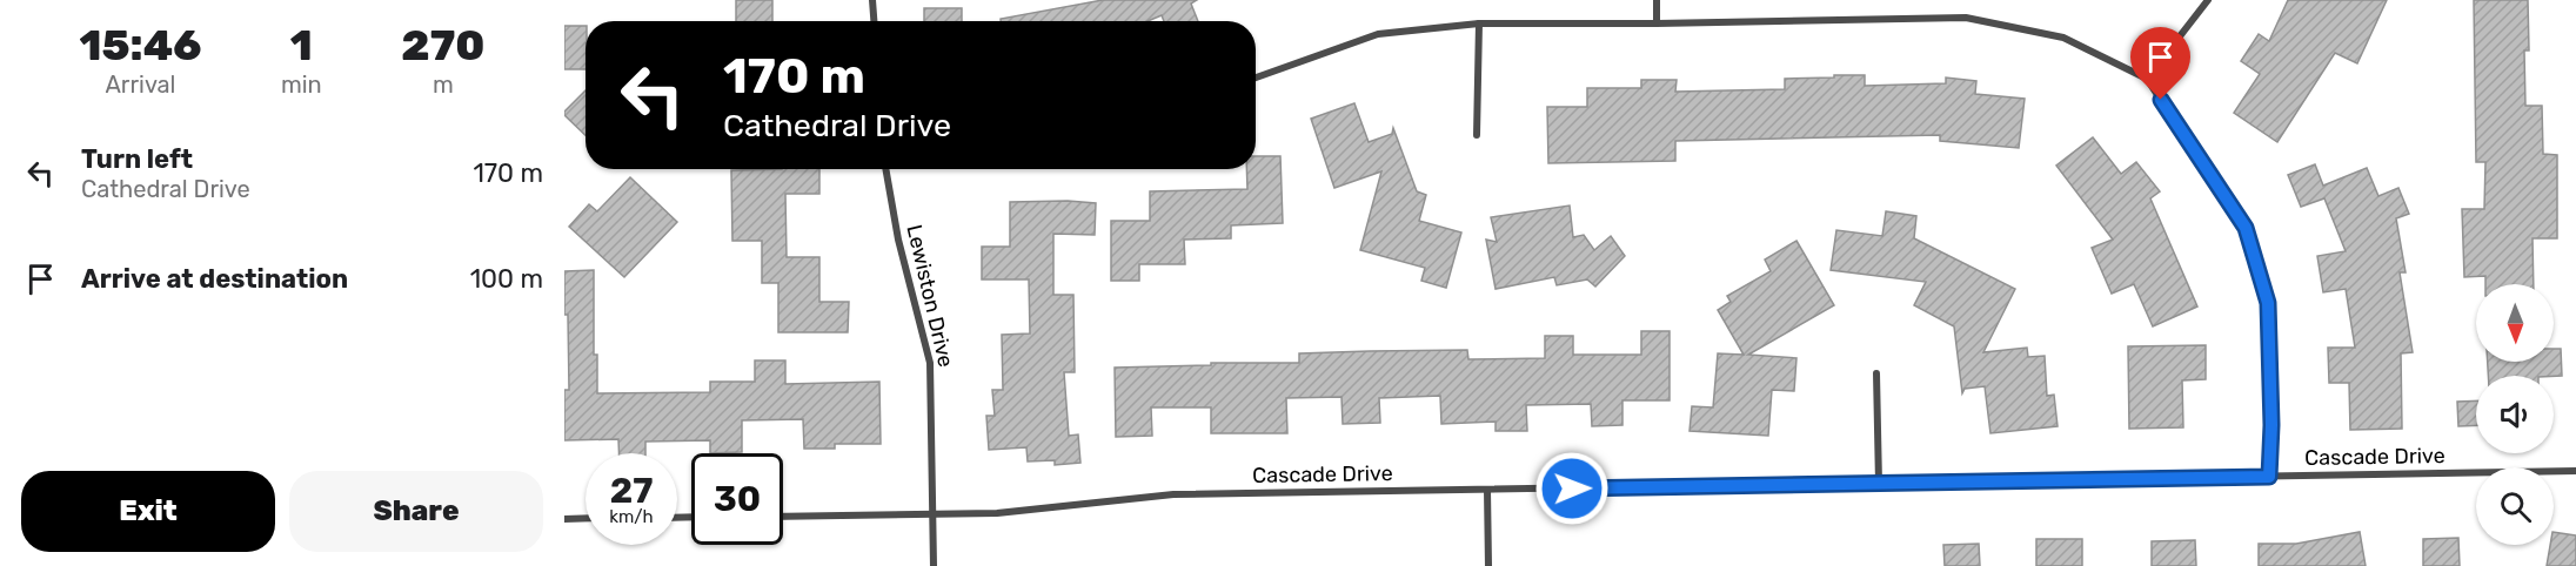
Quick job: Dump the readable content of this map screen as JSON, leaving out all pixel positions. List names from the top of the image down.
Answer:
{
  "streets": {
    "street": ["Lewiston Drive", "Cascade Drive"]
  },
  "crossings": [
    ["Lewiston Drive", "Cascade Drive"]
  ],
  "north": "bottom",
  "page": {
    "eta": [
      "15:46",
      "Arrival",
      "1",
      "min",
      "270",
      "m"
    ],
    "turn": ["170 m", "Cathedral Drive"],
    "list": [
      {
        "name": "Turn left",
        "note": "Cathedral Drive",
        "value": "170 m"
      },
      {
        "name": "Arrive at destination",
        "value": "100 m"
      }
    ],
    "speed": "27 km/h",
    "limit": "30",
    "buttons": ["Exit", "Share"]
  }
}
